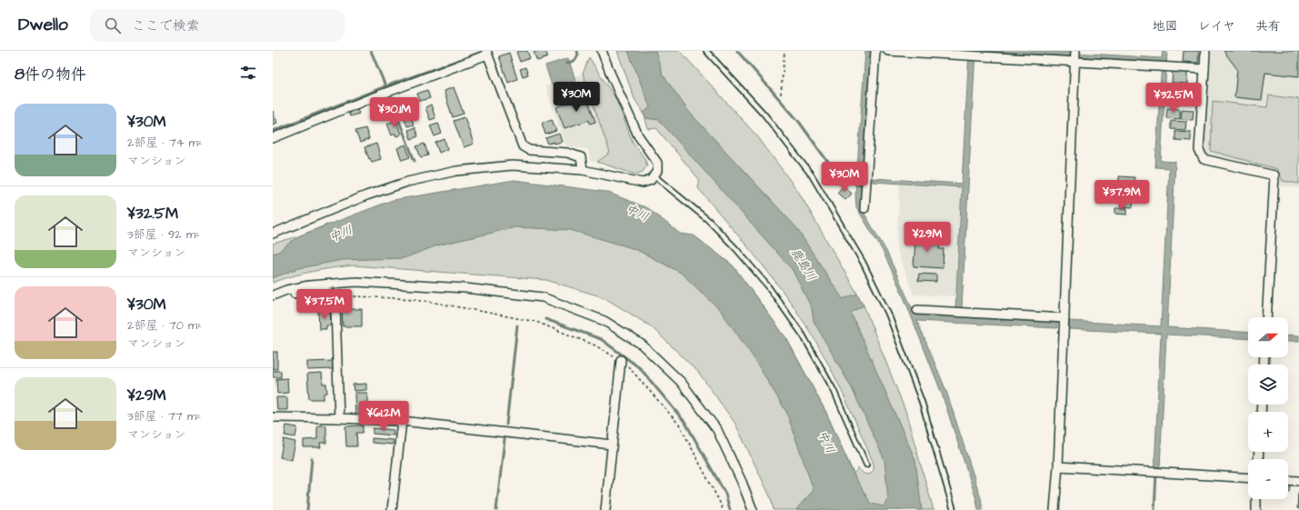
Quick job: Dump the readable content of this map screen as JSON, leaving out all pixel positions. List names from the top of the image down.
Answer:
{
  "water": ["中川", "鹿島川"],
  "north": "right",
  "page": {
    "header": "Dwello",
    "search": "ここで検索",
    "nav": ["地図", "レイヤ", "共有"],
    "heading": "8件の物件",
    "price": [
      "¥30M",
      "¥32.5M",
      "¥30.1M",
      "¥30M",
      "¥37.9M",
      "¥29M",
      "¥37.5M",
      "¥61.2M"
    ],
    "list": [
      {
        "name": "¥30M",
        "note": "2部屋 · 74 m² · マンション"
      },
      {
        "name": "¥32.5M",
        "note": "3部屋 · 92 m² · マンション"
      },
      {
        "name": "¥30M",
        "note": "2部屋 · 70 m² · マンション"
      },
      {
        "name": "¥29M",
        "note": "3部屋 · 77 m² · マンション"
      }
    ],
    "map_buttons": ["+", "−"]
  }
}
